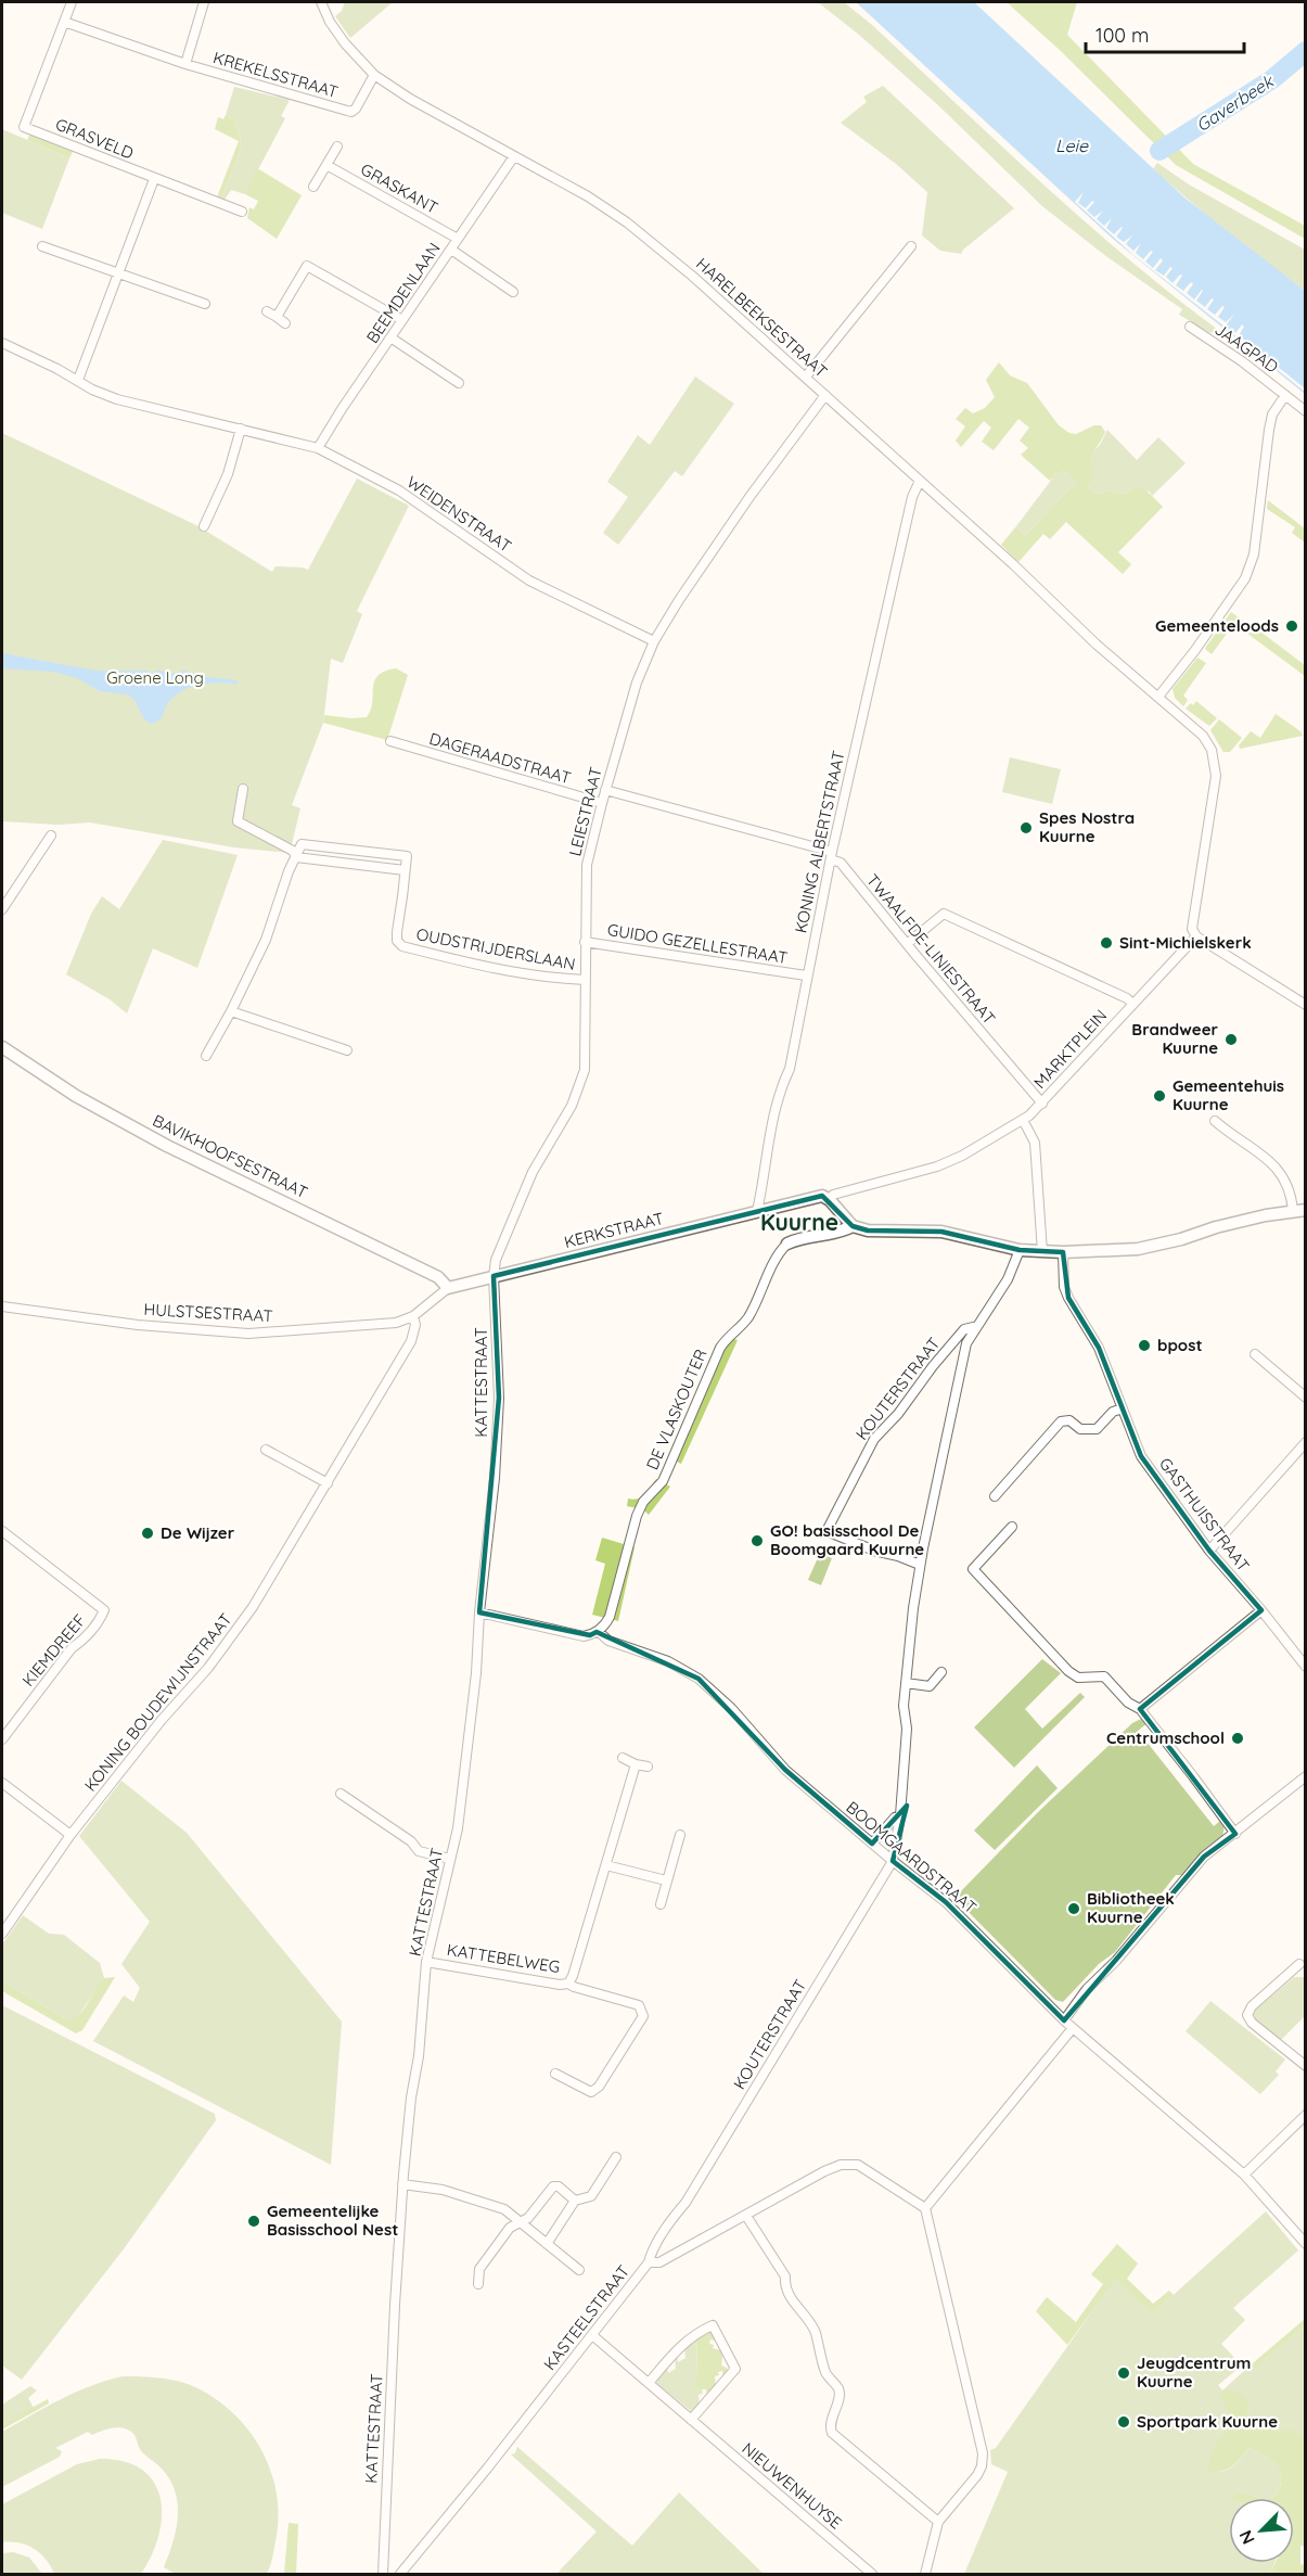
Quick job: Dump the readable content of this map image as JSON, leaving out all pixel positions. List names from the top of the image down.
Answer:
{
  "streets": {
    "street": [
      "KREKELSSTRAAT",
      "GRASVELD",
      "GRASKANT",
      "BEEMDENLAAN",
      "HARELBEEKSESTRAAT",
      "JAAGPAD",
      "WEIDENSTRAAT",
      "DAGERAADSTRAAT",
      "LEIESTRAAT",
      "KONING ALBERTSTRAAT",
      "GUIDO GEZELLESTRAAT",
      "OUDSTRIJDERSLAAN",
      "TWAALFDE-LINIESTRAAT",
      "MARKTPLEIN",
      "BAVIKHOOFSESTRAAT",
      "KERKSTRAAT",
      "HULSTSESTRAAT",
      "KATTESTRAAT",
      "KOUTERSTRAAT",
      "DE VLASKOUTER",
      "GASTHUISSTRAAT",
      "KIEMDREEF",
      "KONING BOUDEWIJNSTRAAT",
      "BOOMGAARDSTRAAT",
      "KATTEBELWEG",
      "KASTEELSTRAAT",
      "NIEUWENHUYSE"
    ]
  },
  "crossings": [
    ["KREKELSSTRAAT", "GRASVELD"],
    ["KREKELSSTRAAT", "HARELBEEKSESTRAAT"],
    ["GRASKANT", "BEEMDENLAAN"],
    ["BEEMDENLAAN", "HARELBEEKSESTRAAT"],
    ["BEEMDENLAAN", "WEIDENSTRAAT"],
    ["HARELBEEKSESTRAAT", "LEIESTRAAT"],
    ["HARELBEEKSESTRAAT", "KONING ALBERTSTRAAT"],
    ["HARELBEEKSESTRAAT", "MARKTPLEIN"],
    ["WEIDENSTRAAT", "LEIESTRAAT"],
    ["DAGERAADSTRAAT", "LEIESTRAAT"],
    ["LEIESTRAAT", "GUIDO GEZELLESTRAAT"],
    ["LEIESTRAAT", "OUDSTRIJDERSLAAN"],
    ["LEIESTRAAT", "KERKSTRAAT"],
    ["LEIESTRAAT", "KATTESTRAAT"],
    ["KONING ALBERTSTRAAT", "GUIDO GEZELLESTRAAT"],
    ["KONING ALBERTSTRAAT", "TWAALFDE-LINIESTRAAT"],
    ["KONING ALBERTSTRAAT", "KERKSTRAAT"],
    ["TWAALFDE-LINIESTRAAT", "MARKTPLEIN"],
    ["MARKTPLEIN", "KERKSTRAAT"],
    ["BAVIKHOOFSESTRAAT", "KERKSTRAAT"],
    ["KERKSTRAAT", "HULSTSESTRAAT"],
    ["KERKSTRAAT", "KATTESTRAAT"],
    ["KERKSTRAAT", "KONING BOUDEWIJNSTRAAT"],
    ["HULSTSESTRAAT", "KONING BOUDEWIJNSTRAAT"],
    ["KATTESTRAAT", "KATTEBELWEG"],
    ["KOUTERSTRAAT", "BOOMGAARDSTRAAT"],
    ["KOUTERSTRAAT", "KASTEELSTRAAT"],
    ["DE VLASKOUTER", "BOOMGAARDSTRAAT"],
    ["KASTEELSTRAAT", "NIEUWENHUYSE"]
  ],
  "districts": ["Kuurne"],
  "water": ["Gaverbeek", "Leie"],
  "parks": ["Groene Long"],
  "places": [
    "Gemeenteloods",
    "Spes Nostra Kuurne",
    "Sint-Michielskerk",
    "Brandweer Kuurne",
    "Gemeentehuis Kuurne",
    "bpost",
    "De Wijzer",
    "GO! basisschool De Boomgaard Kuurne",
    "Centrumschool",
    "Bibliotheek Kuurne",
    "Gemeentelijke Basisschool Nest",
    "Jeugdcentrum Kuurne",
    "Sportpark Kuurne"
  ],
  "scale_bar": "100 m",
  "north": "bottom left"
}
